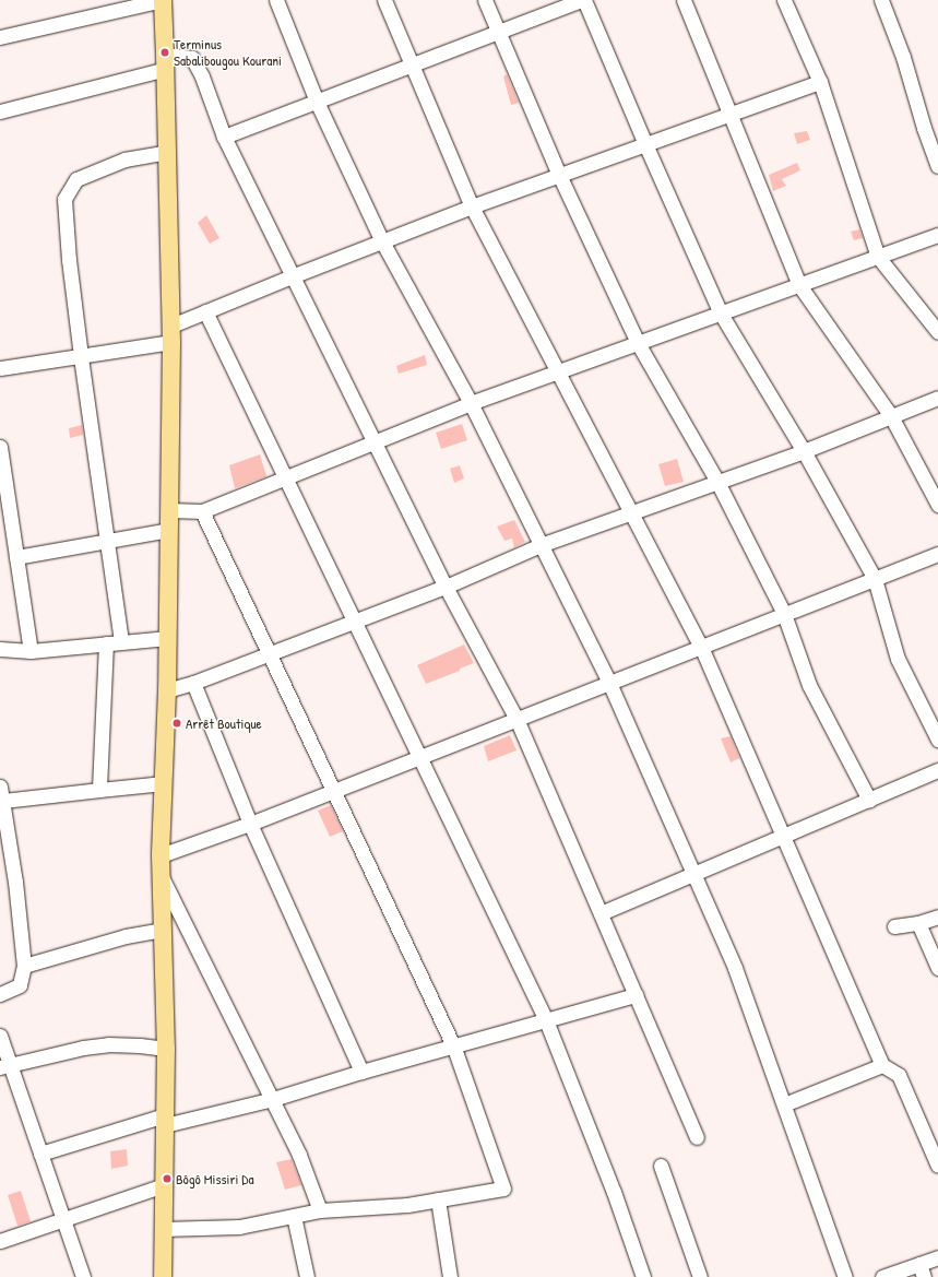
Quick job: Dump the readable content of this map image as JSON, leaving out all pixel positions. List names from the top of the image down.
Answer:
{
  "places": ["Terminus Sabalibougou Kourani", "Arrêt Boutique", "Bôgô Missiri Da"]
}
